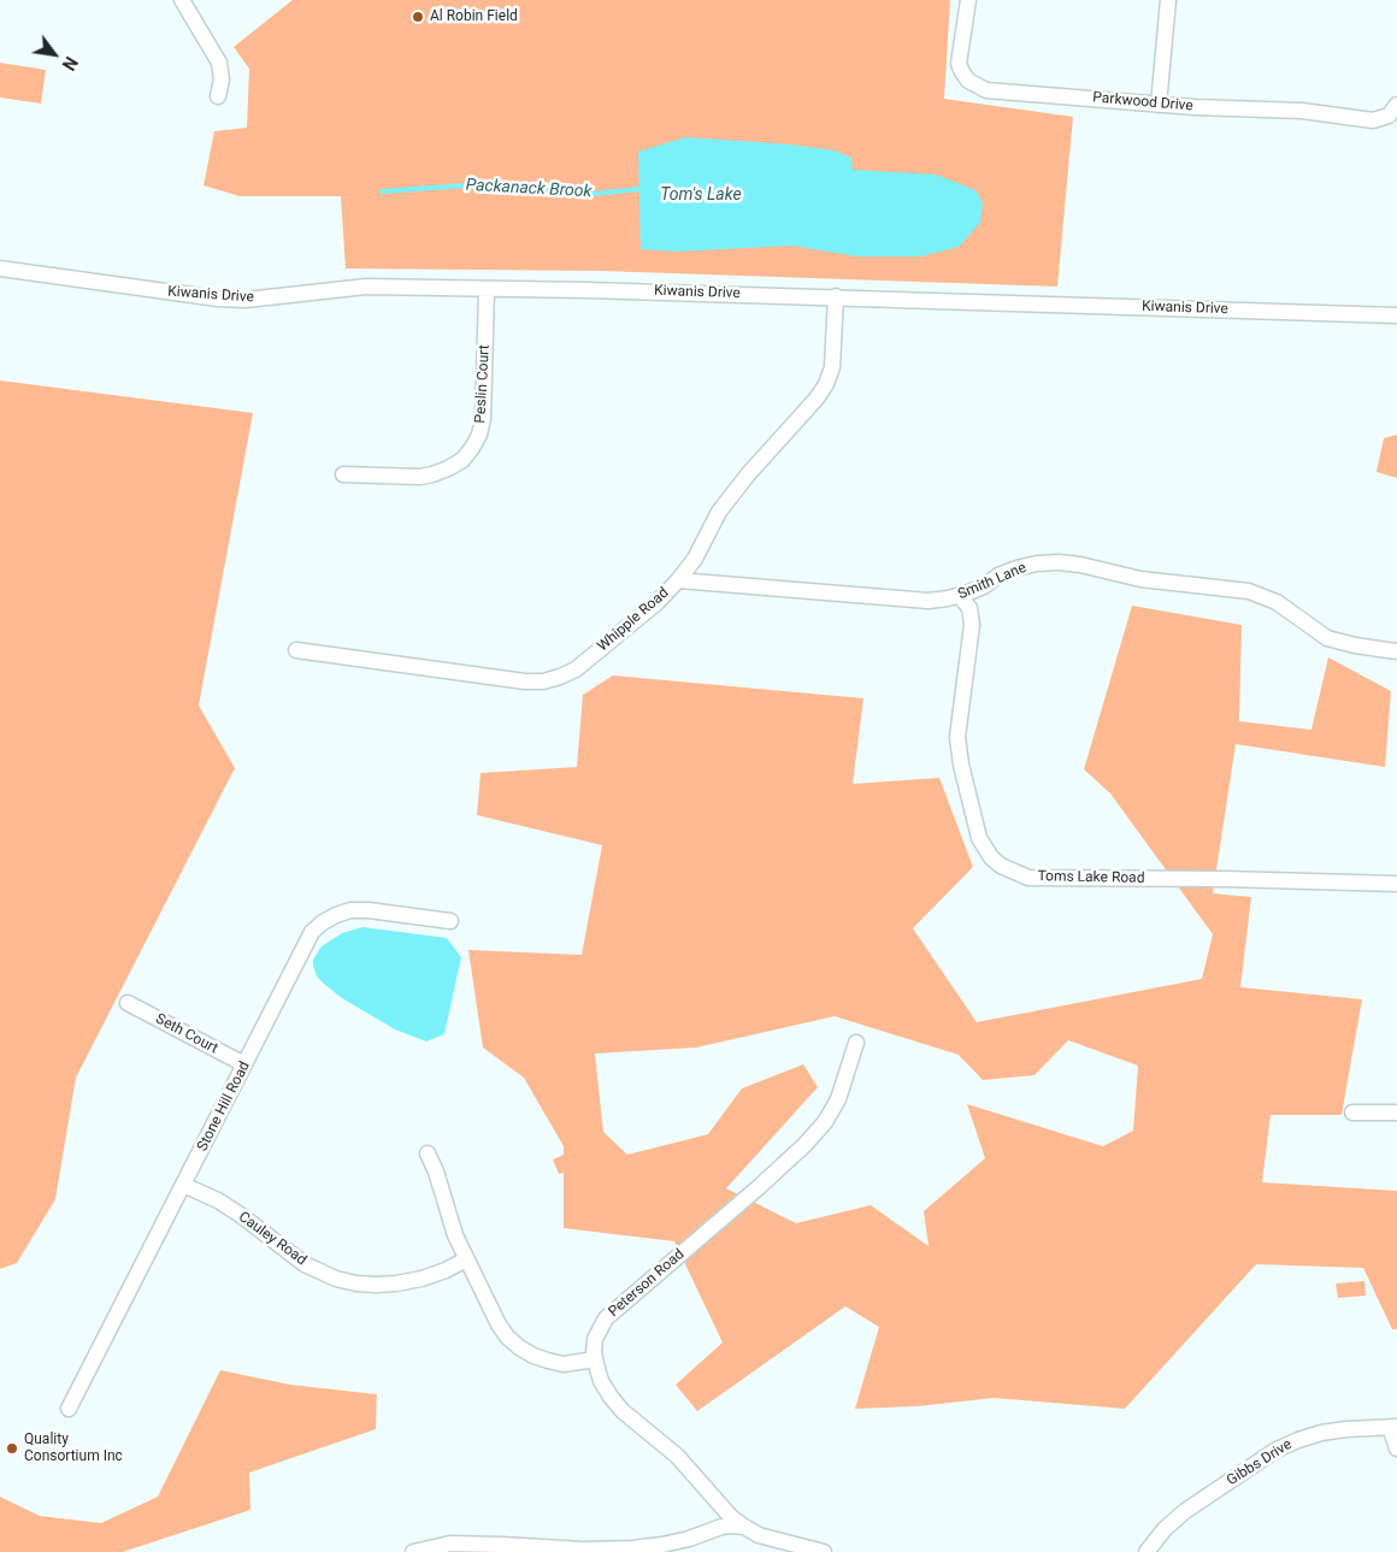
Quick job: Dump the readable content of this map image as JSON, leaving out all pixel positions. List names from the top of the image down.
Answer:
{
  "streets": {
    "street": [
      "Parkwood Drive",
      "Kiwanis Drive",
      "Peslin Court",
      "Smith Lane",
      "Whipple Road",
      "Toms Lake Road",
      "Seth Court",
      "Stone Hill Road",
      "Cauley Road",
      "Peterson Road",
      "Gibbs Drive"
    ]
  },
  "crossings": [
    ["Kiwanis Drive", "Peslin Court"],
    ["Kiwanis Drive", "Whipple Road"],
    ["Smith Lane", "Whipple Road"],
    ["Smith Lane", "Toms Lake Road"],
    ["Seth Court", "Stone Hill Road"],
    ["Stone Hill Road", "Cauley Road"]
  ],
  "water": ["Packanack Brook", "Tom's Lake"],
  "places": ["Al Robin Field", "Quality Consortium Inc"],
  "north": "bottom right"
}
